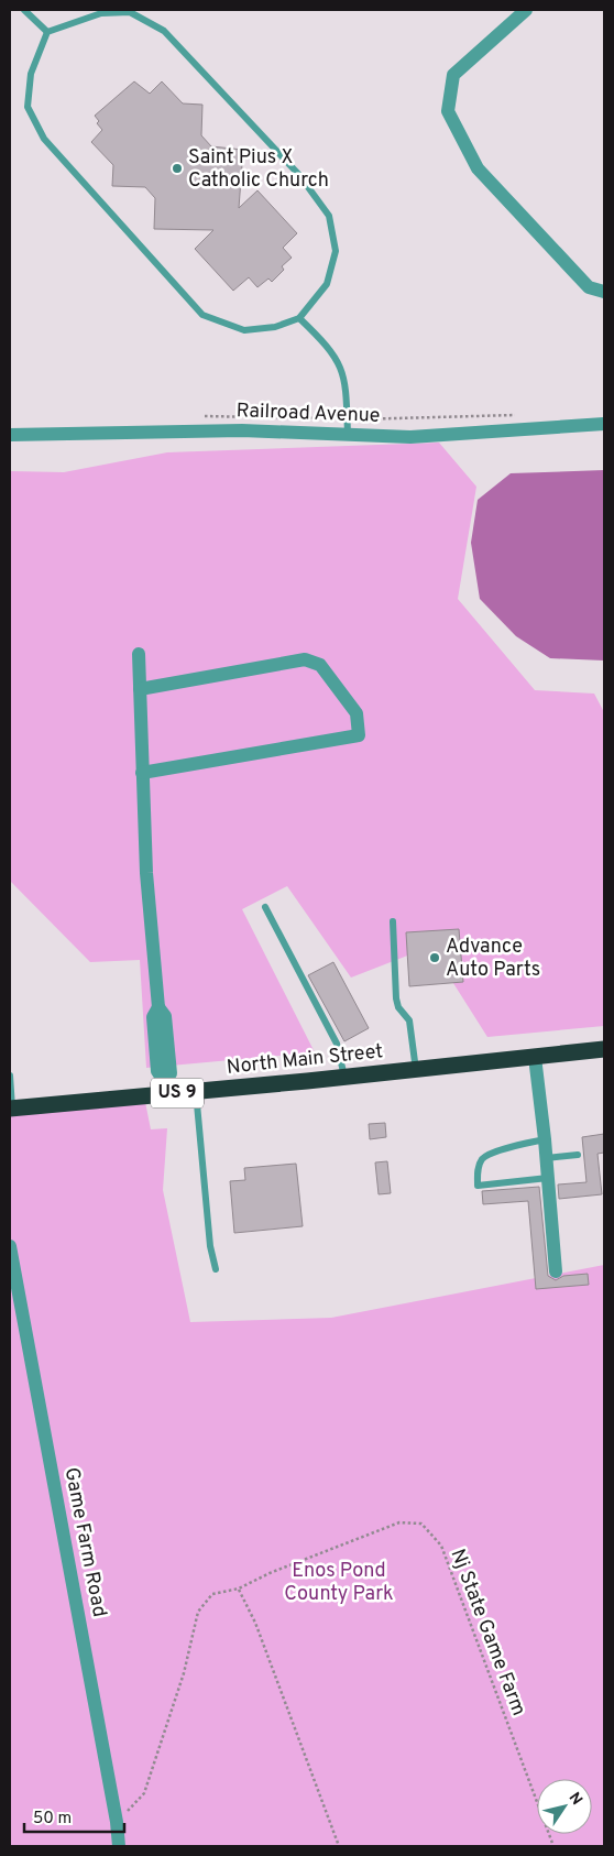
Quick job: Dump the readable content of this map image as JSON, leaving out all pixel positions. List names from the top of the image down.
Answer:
{
  "streets": {
    "highway": ["North Main Street", "US 9"],
    "street": ["Railroad Avenue", "Game Farm Road"],
    "path": ["Nj State Game Farm"]
  },
  "crossings": [
    ["Game Farm Road", "Nj State Game Farm"]
  ],
  "parks": ["Enos Pond County Park"],
  "places": ["Saint Pius X Catholic Church", "Advance Auto Parts"],
  "scale_bar": "50 m",
  "north": "top right"
}
